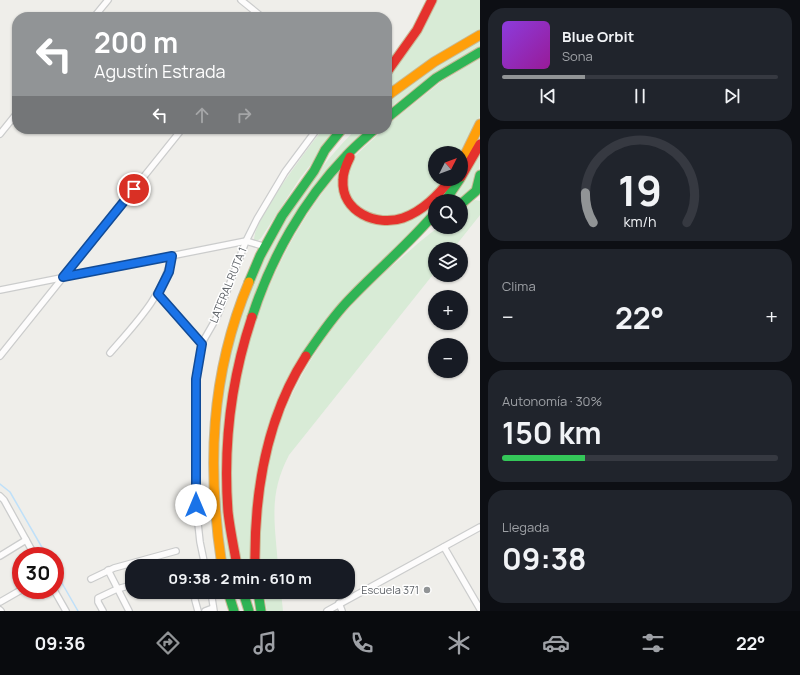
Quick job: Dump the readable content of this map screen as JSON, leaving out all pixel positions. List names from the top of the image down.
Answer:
{
  "streets": {
    "street": ["LATERAL RUTA 1"]
  },
  "places": ["Escuela 371"],
  "north": "top right",
  "page": {
    "turn": ["200 m", "Agustín Estrada"],
    "song": ["Blue Orbit", "Sona"],
    "map_buttons": ["+", "−"],
    "tile": [
      "Clima",
      ["Autonomía · 30%", "150 km"],
      ["Llegada", "09:38"]
    ],
    "heat": ["−", "22°", "+"],
    "limit": "30",
    "trip": "09:38 · 2 min · 610 m",
    "tabs": ["09:36", "22°"],
    "gauge": ["19", "km/h"]
  }
}
